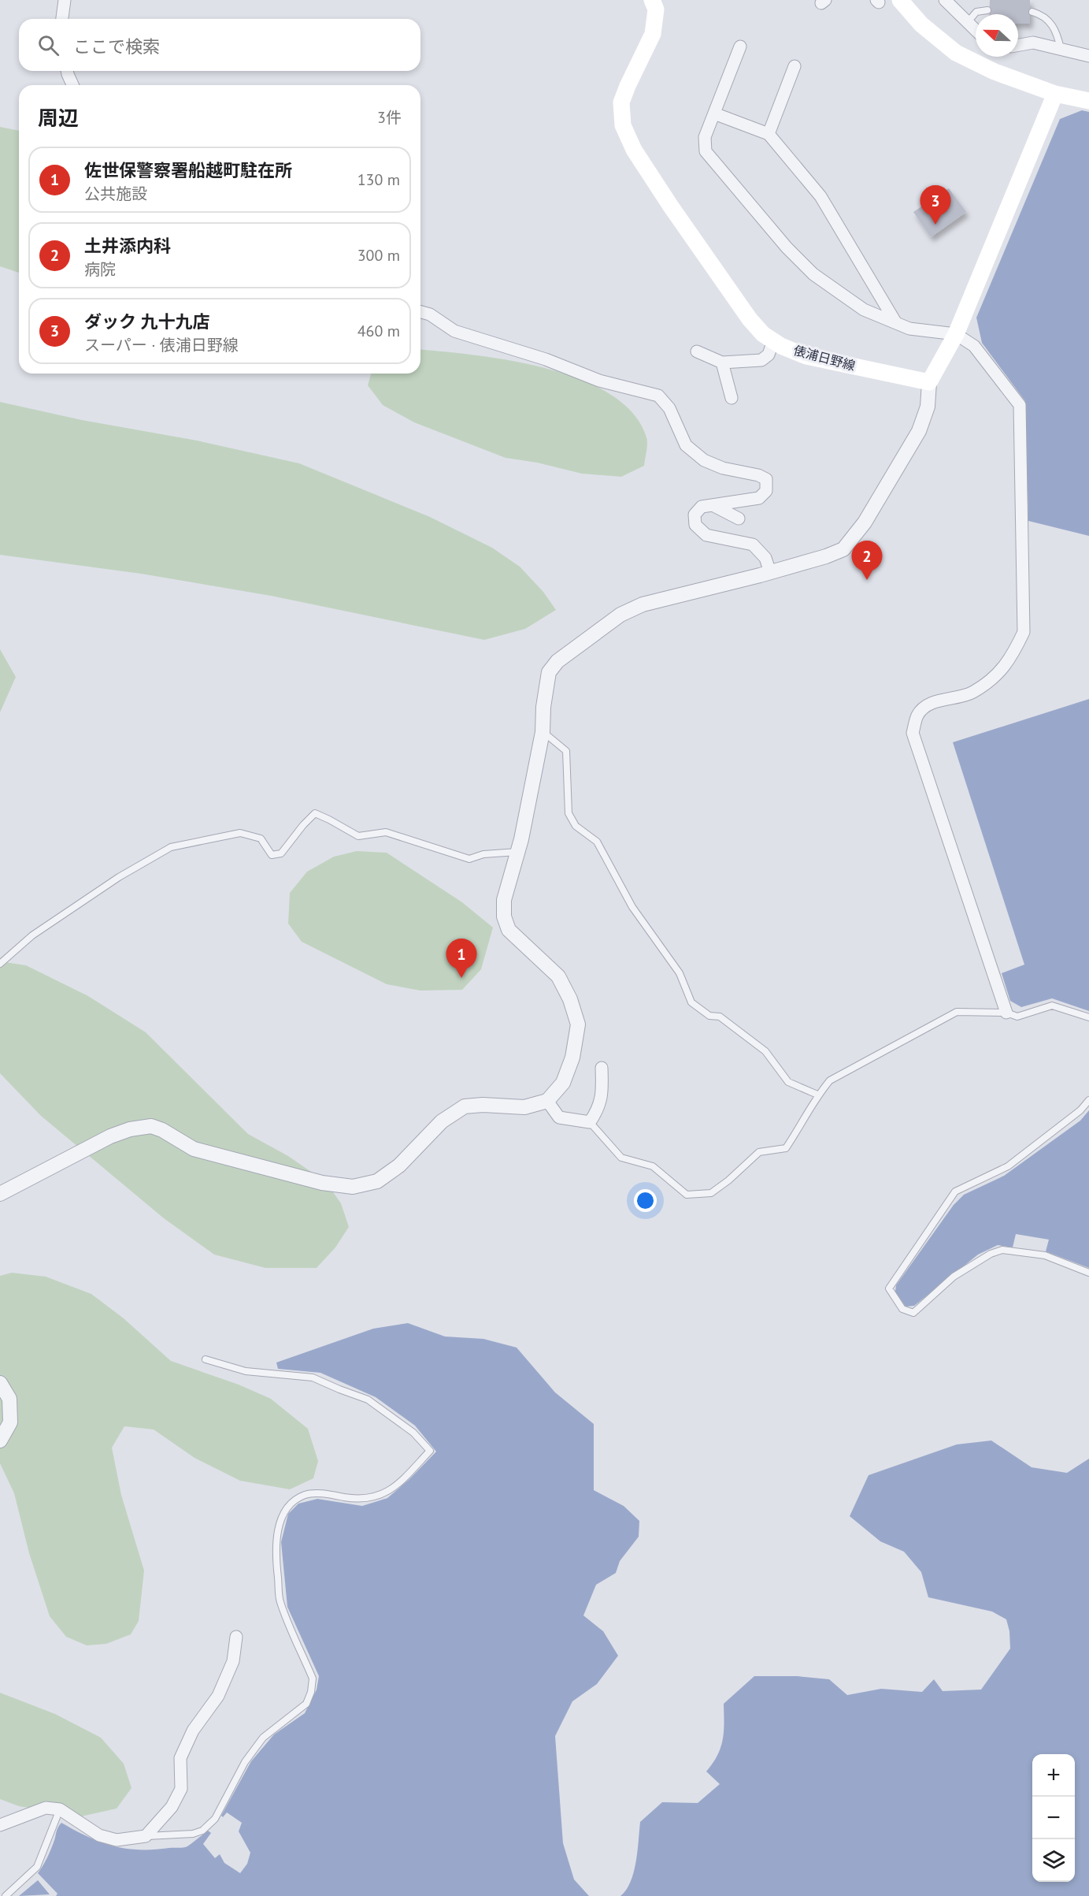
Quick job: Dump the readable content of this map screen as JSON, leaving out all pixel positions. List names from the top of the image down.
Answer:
{
  "streets": {
    "main road": ["俵浦日野線"]
  },
  "north": "left",
  "page": {
    "search": "ここで検索",
    "heading": ["周辺", "3件"],
    "list": [
      {
        "mark": "1",
        "name": "佐世保警察署船越町駐在所",
        "note": "公共施設",
        "value": "130 m"
      },
      {
        "mark": "2",
        "name": "土井添内科",
        "note": "病院",
        "value": "300 m"
      },
      {
        "mark": "3",
        "name": "ダック 九十九店",
        "note": "スーパー · 俵浦日野線",
        "value": "460 m"
      }
    ],
    "pins": ["3", "2", "1"],
    "map_buttons": ["+", "−"]
  }
}
